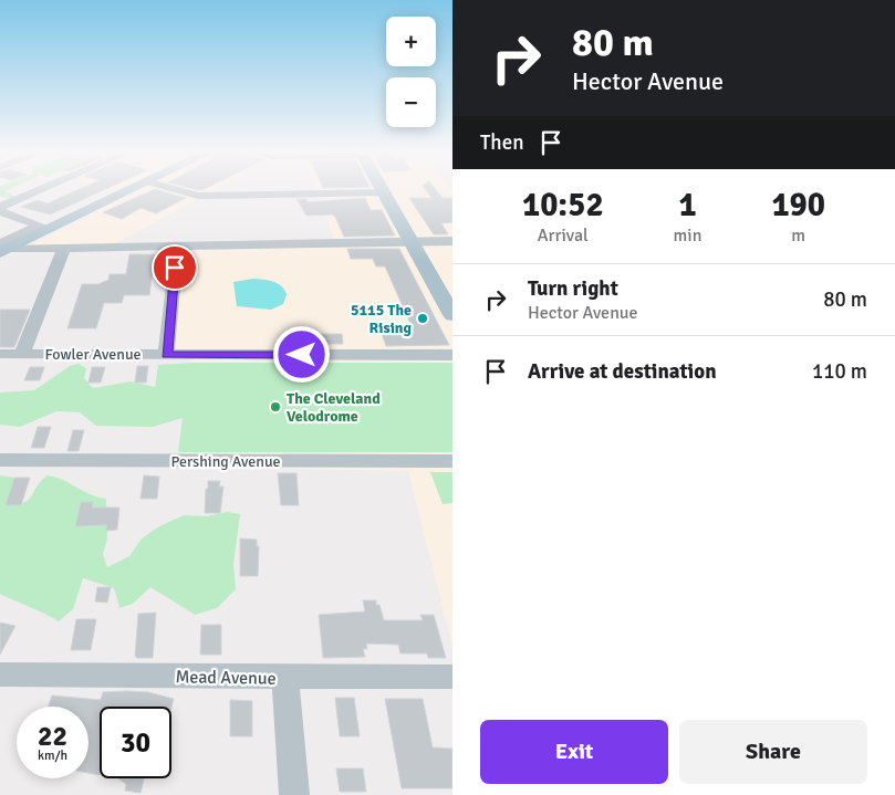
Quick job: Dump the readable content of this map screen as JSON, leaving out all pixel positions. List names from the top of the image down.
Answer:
{
  "streets": {
    "street": ["Fowler Avenue", "Pershing Avenue", "Mead Avenue"]
  },
  "places": ["5115 The Rising", "The Cleveland Velodrome"],
  "page": {
    "turn": ["80 m", "Hector Avenue"],
    "map_buttons": ["+", "−"],
    "then": "Then",
    "eta": [
      "10:52",
      "Arrival",
      "1",
      "min",
      "190",
      "m"
    ],
    "list": [
      {
        "name": "Turn right",
        "note": "Hector Avenue",
        "value": "80 m"
      },
      {
        "name": "Arrive at destination",
        "value": "110 m"
      }
    ],
    "speed": "22 km/h",
    "limit": "30",
    "buttons": ["Exit", "Share"]
  }
}
